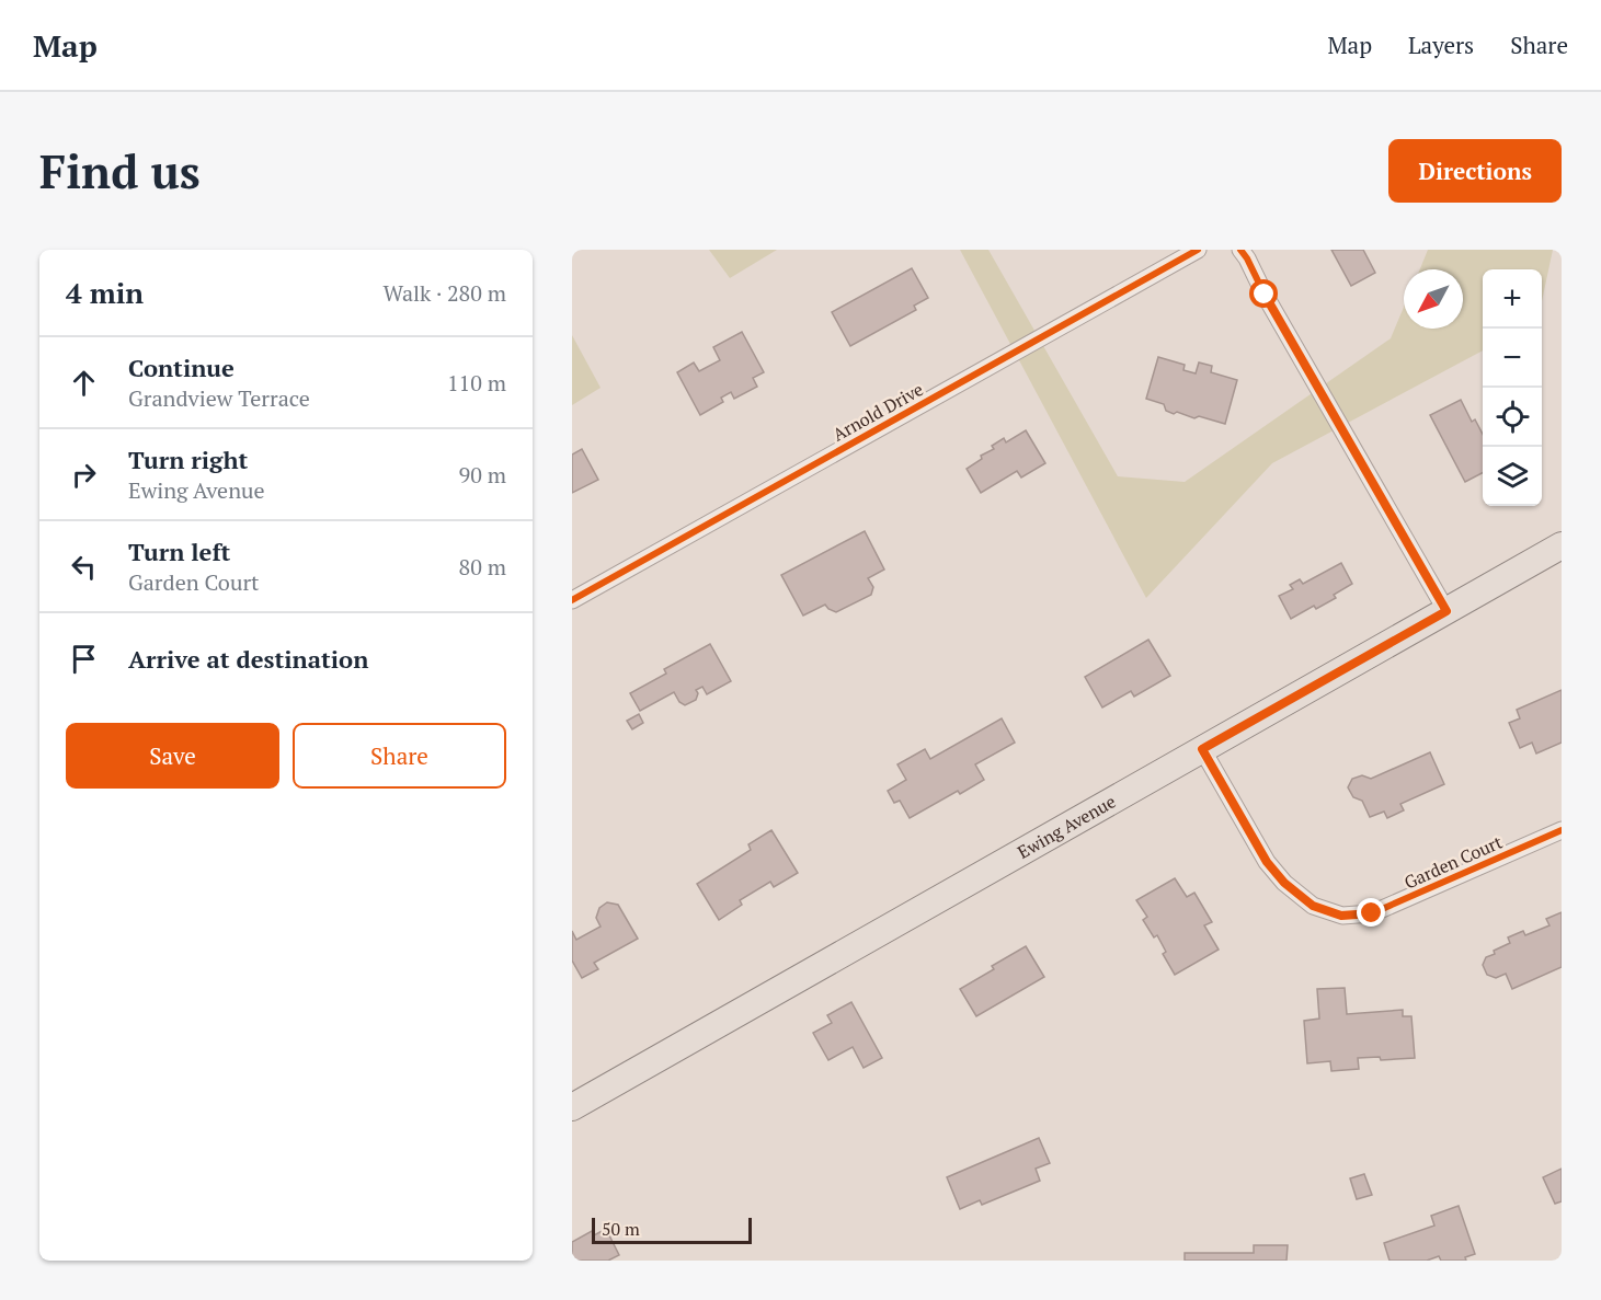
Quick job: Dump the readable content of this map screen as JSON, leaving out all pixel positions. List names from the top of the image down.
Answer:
{
  "streets": {
    "main road": ["Ewing Avenue"],
    "street": ["Arnold Drive", "Garden Court"]
  },
  "crossings": [
    ["Ewing Avenue", "Garden Court"]
  ],
  "scale_bar": "50 m",
  "north": "bottom left",
  "page": {
    "header": "Map",
    "nav": ["Map", "Layers", "Share"],
    "buttons": [
      "Directions",
      ["Save", "Share"]
    ],
    "title": "Find us",
    "heading": ["4 min", "Walk · 280 m"],
    "map_buttons": ["+", "−"],
    "list": [
      ["Continue", "Grandview Terrace", "110 m"],
      ["Turn right", "Ewing Avenue", "90 m"],
      ["Turn left", "Garden Court", "80 m"],
      "Arrive at destination"
    ],
    "scale": "50 m"
  }
}
